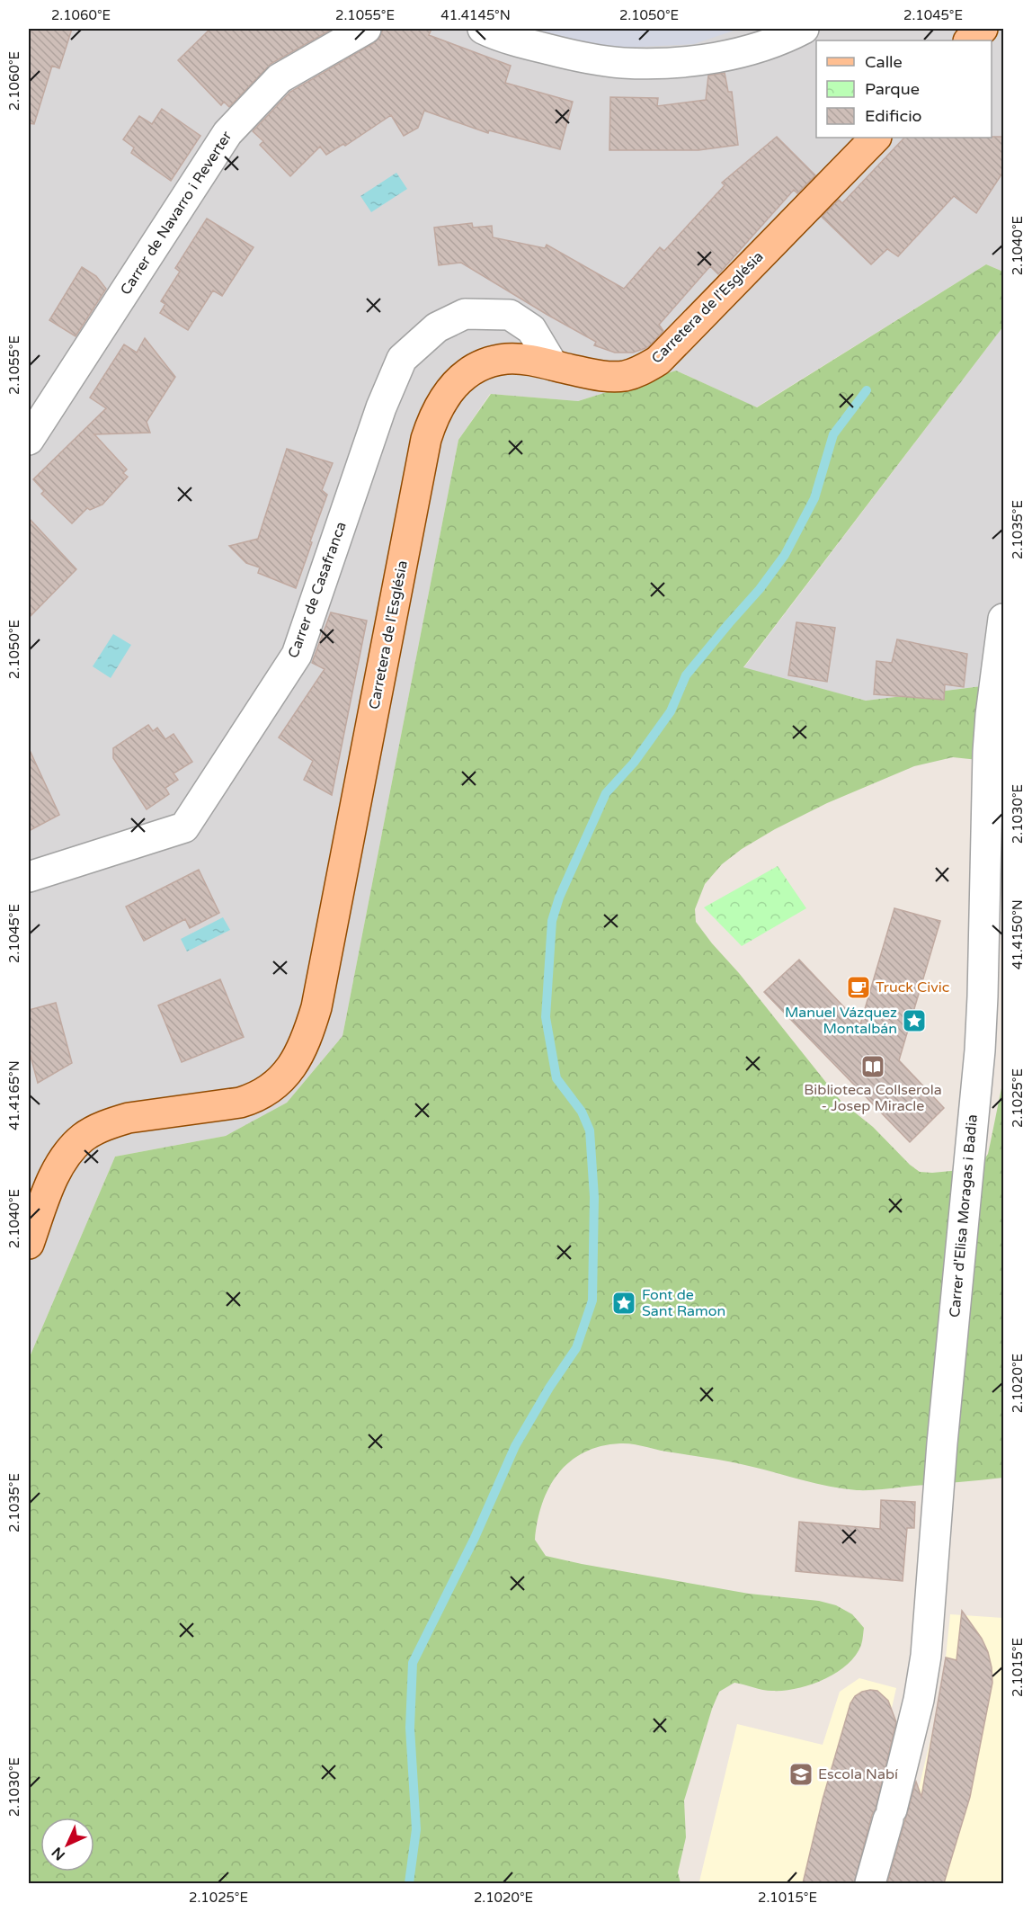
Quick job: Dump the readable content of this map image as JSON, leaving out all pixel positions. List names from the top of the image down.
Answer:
{
  "streets": {
    "main road": ["Carretera de l'Església"],
    "street": ["Carrer de Navarro i Reverter", "Carrer de Casafranca", "Carrer d'Elisa Moragas i Badia"]
  },
  "crossings": [
    ["Carretera de l'Església", "Carrer de Casafranca"]
  ],
  "places": {
    "cafe": ["Truck Civic"],
    "place": ["Manuel Vázquez Montalbán", "Font de Sant Ramon"],
    "library": ["Biblioteca Collserola - Josep Miracle"],
    "school or university": ["Escola Nabí"]
  },
  "legend": ["Calle", "Parque", "Edificio"],
  "north": "bottom left",
  "coordinates": [
    "2.1060°E",
    "2.1055°E",
    "41.4145°N",
    "2.1050°E",
    "2.1045°E",
    "2.1040°E",
    "2.1035°E",
    "2.1030°E",
    "41.4150°N",
    "41.4165°N",
    "2.1025°E",
    "2.1020°E",
    "2.1015°E"
  ]
}
